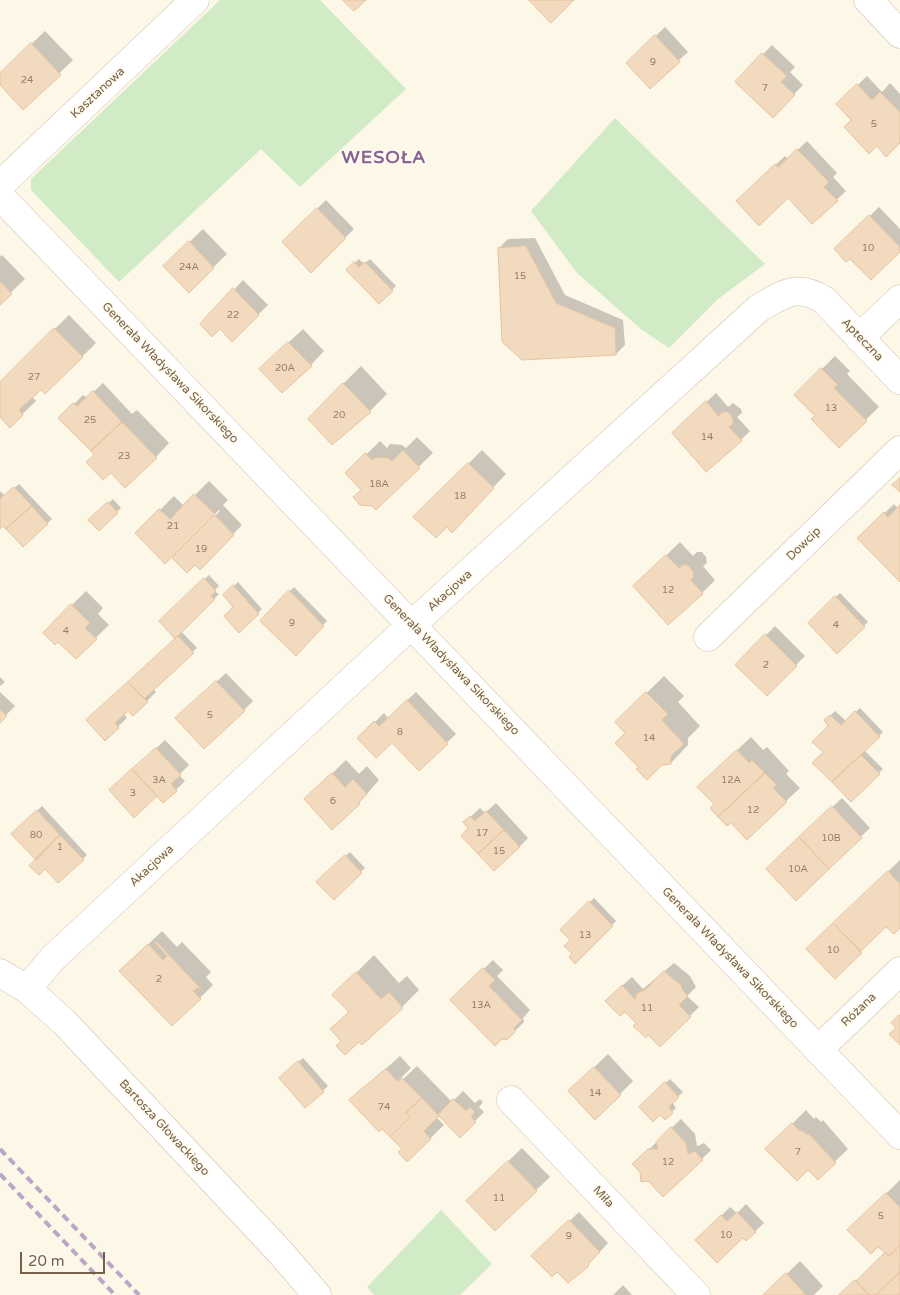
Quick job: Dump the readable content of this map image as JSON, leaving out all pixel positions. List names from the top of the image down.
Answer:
{
  "streets": {
    "street": [
      "Kasztanowa",
      "Apteczna",
      "Generała Władysława Sikorskiego",
      "Dowcip",
      "Akacjowa",
      "Różana",
      "Bartosza Głowackiego",
      "Miła"
    ]
  },
  "crossings": [
    ["Apteczna", "Akacjowa"],
    ["Generała Władysława Sikorskiego", "Akacjowa"],
    ["Generała Władysława Sikorskiego", "Różana"],
    ["Akacjowa", "Bartosza Głowackiego"]
  ],
  "districts": ["WESOŁA"],
  "house_numbers": [
    "9",
    "24",
    "7",
    "5",
    "10",
    "24A",
    "15",
    "22",
    "20A",
    "27",
    "13",
    "20",
    "25",
    "14",
    "23",
    "18A",
    "18",
    "21",
    "19",
    "12",
    "9",
    "4",
    "4",
    "2",
    "5",
    "8",
    "14",
    "3A",
    "12A",
    "3",
    "6",
    "12",
    "17",
    "80",
    "10B",
    "1",
    "15",
    "10A",
    "13",
    "10",
    "2",
    "13A",
    "11",
    "14",
    "74",
    "7",
    "12",
    "11",
    "5",
    "10",
    "9"
  ],
  "scale_bar": "20 m"
}
